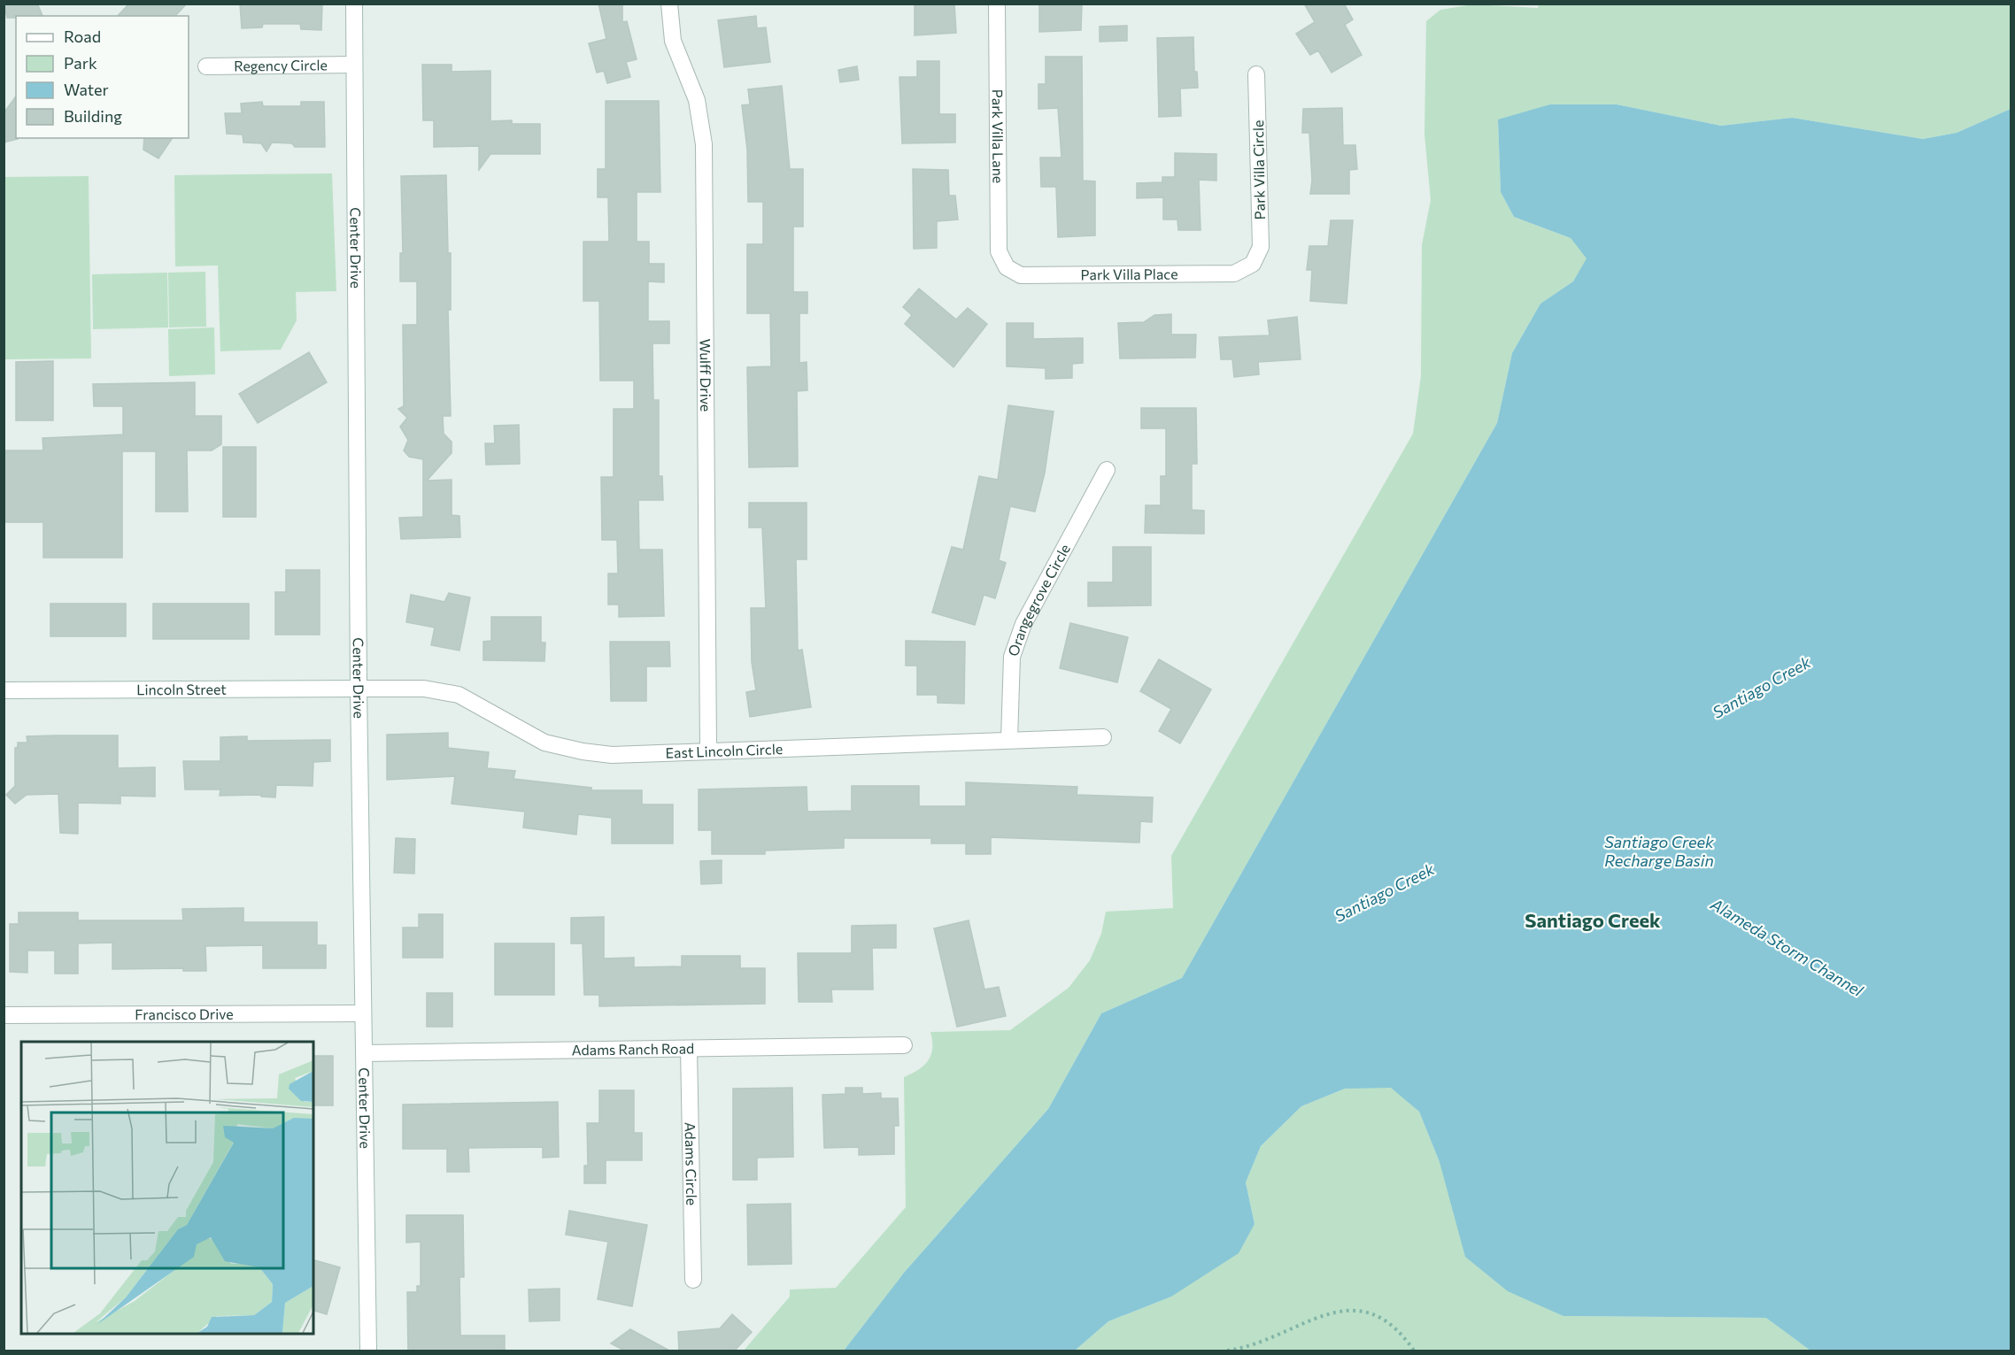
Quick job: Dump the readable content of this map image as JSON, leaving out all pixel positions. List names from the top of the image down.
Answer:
{
  "streets": {
    "street": [
      "Regency Circle",
      "Park Villa Lane",
      "Park Villa Circle",
      "Center Drive",
      "Park Villa Place",
      "Wulff Drive",
      "Orangegrove Circle",
      "Lincoln Street",
      "East Lincoln Circle",
      "Francisco Drive",
      "Adams Ranch Road",
      "Adams Circle"
    ]
  },
  "crossings": [
    ["Regency Circle", "Center Drive"],
    ["Park Villa Lane", "Park Villa Place"],
    ["Park Villa Circle", "Park Villa Place"],
    ["Center Drive", "Lincoln Street"],
    ["Center Drive", "East Lincoln Circle"],
    ["Center Drive", "Francisco Drive"],
    ["Center Drive", "Adams Ranch Road"],
    ["Wulff Drive", "East Lincoln Circle"],
    ["Orangegrove Circle", "East Lincoln Circle"],
    ["Lincoln Street", "East Lincoln Circle"],
    ["Adams Ranch Road", "Adams Circle"]
  ],
  "districts": ["Santiago Creek"],
  "water": ["Santiago Creek", "Santiago Creek Recharge Basin", "Alameda Storm Channel"],
  "legend": [
    "Road",
    "Park",
    "Water",
    "Building"
  ]
}
